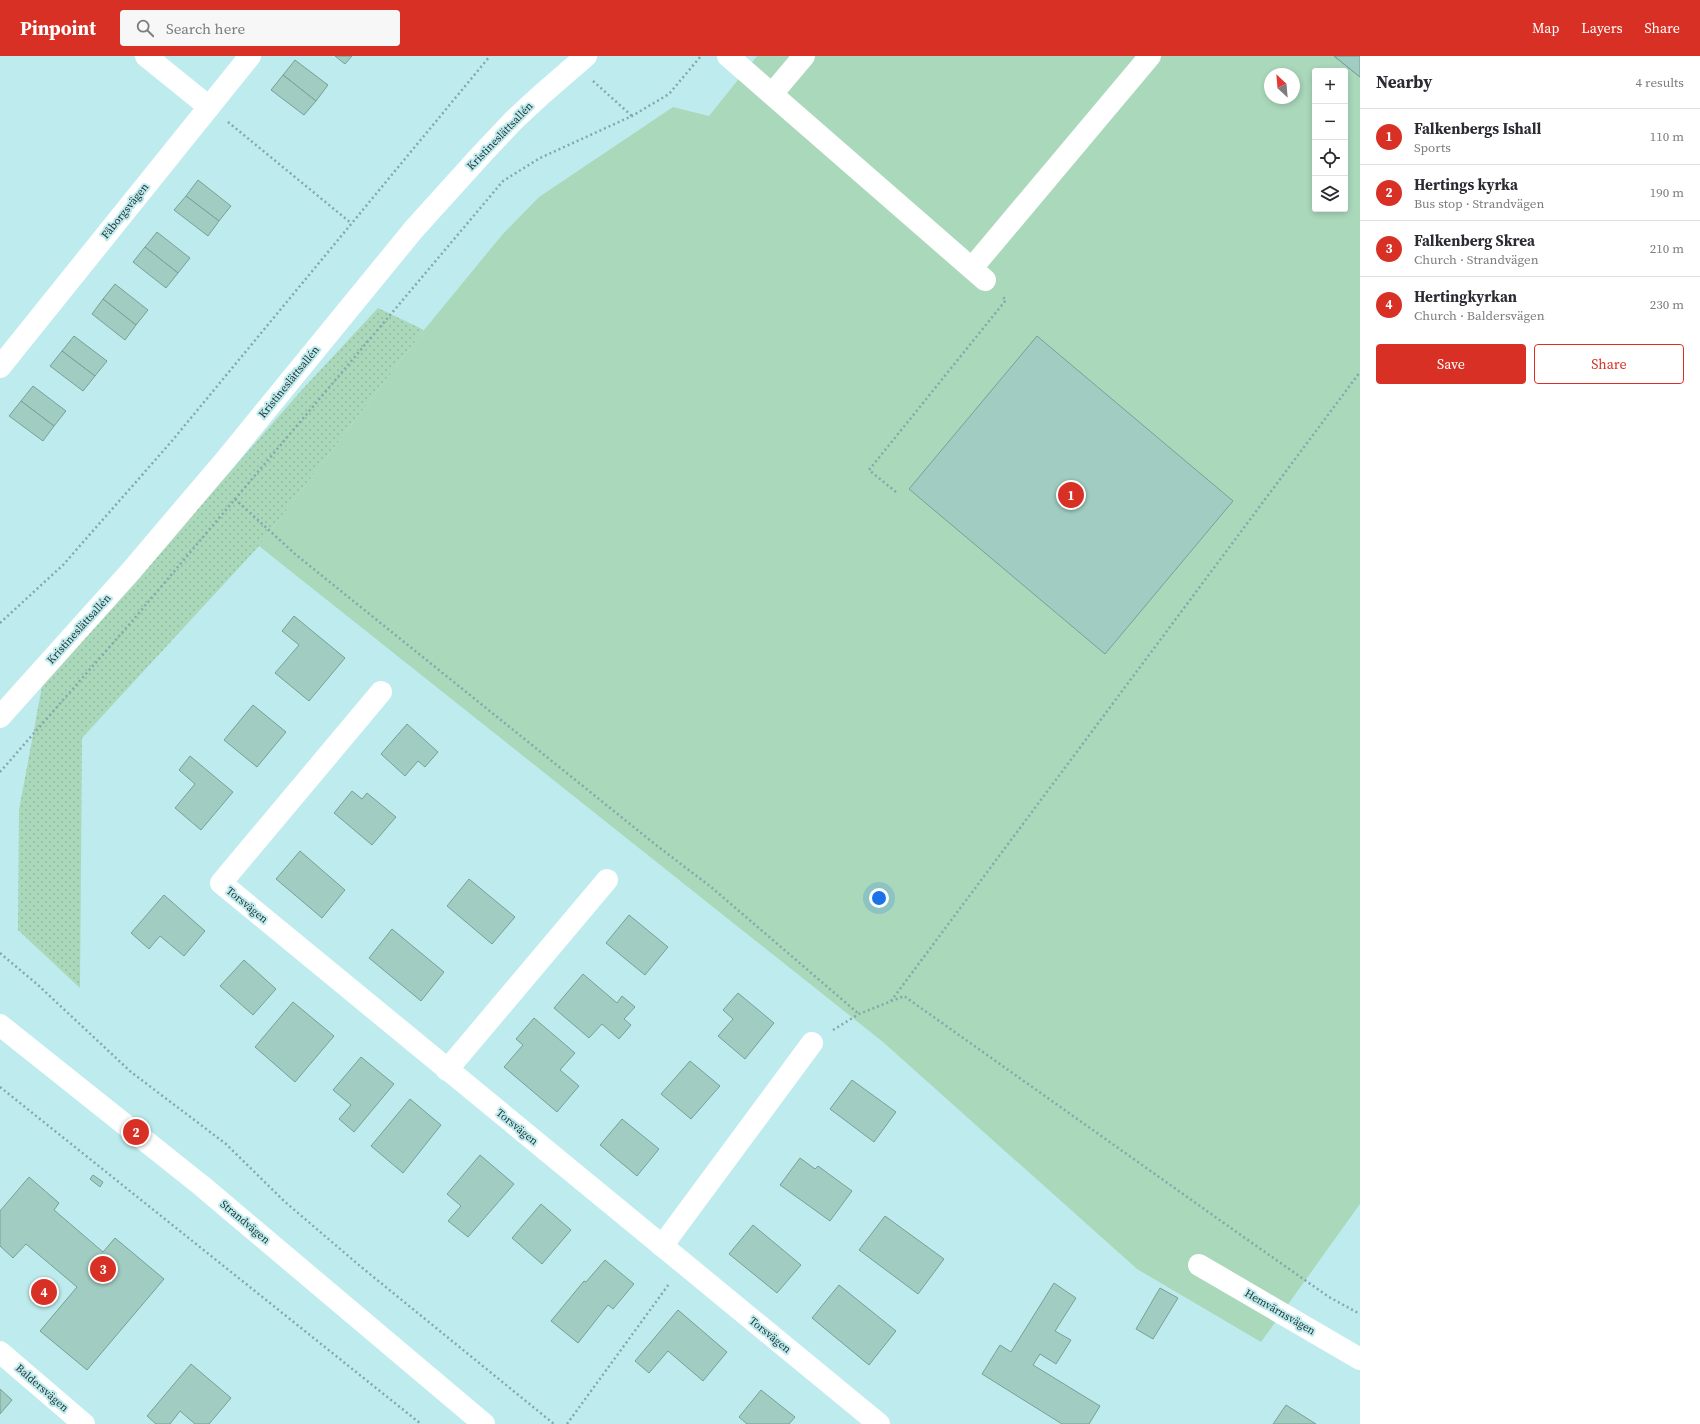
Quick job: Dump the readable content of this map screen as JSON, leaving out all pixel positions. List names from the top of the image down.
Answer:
{
  "streets": {
    "street": [
      "Kristineslättsallén",
      "Fåborgsvägen",
      "Torsvägen",
      "Strandvägen",
      "Hemvärnsvägen",
      "Baldersvägen"
    ]
  },
  "north": "top left",
  "page": {
    "header": "Pinpoint",
    "search": "Search here",
    "nav": ["Map", "Layers", "Share"],
    "heading": ["Nearby", "4 results"],
    "map_buttons": ["+", "−"],
    "list": [
      {
        "mark": "1",
        "name": "Falkenbergs Ishall",
        "note": "Sports",
        "value": "110 m"
      },
      {
        "mark": "2",
        "name": "Hertings kyrka",
        "note": "Bus stop · Strandvägen",
        "value": "190 m"
      },
      {
        "mark": "3",
        "name": "Falkenberg Skrea",
        "note": "Church · Strandvägen",
        "value": "210 m"
      },
      {
        "mark": "4",
        "name": "Hertingkyrkan",
        "note": "Church · Baldersvägen",
        "value": "230 m"
      }
    ],
    "buttons": ["Save", "Share"],
    "pins": [
      "1",
      "2",
      "3",
      "4"
    ]
  }
}
